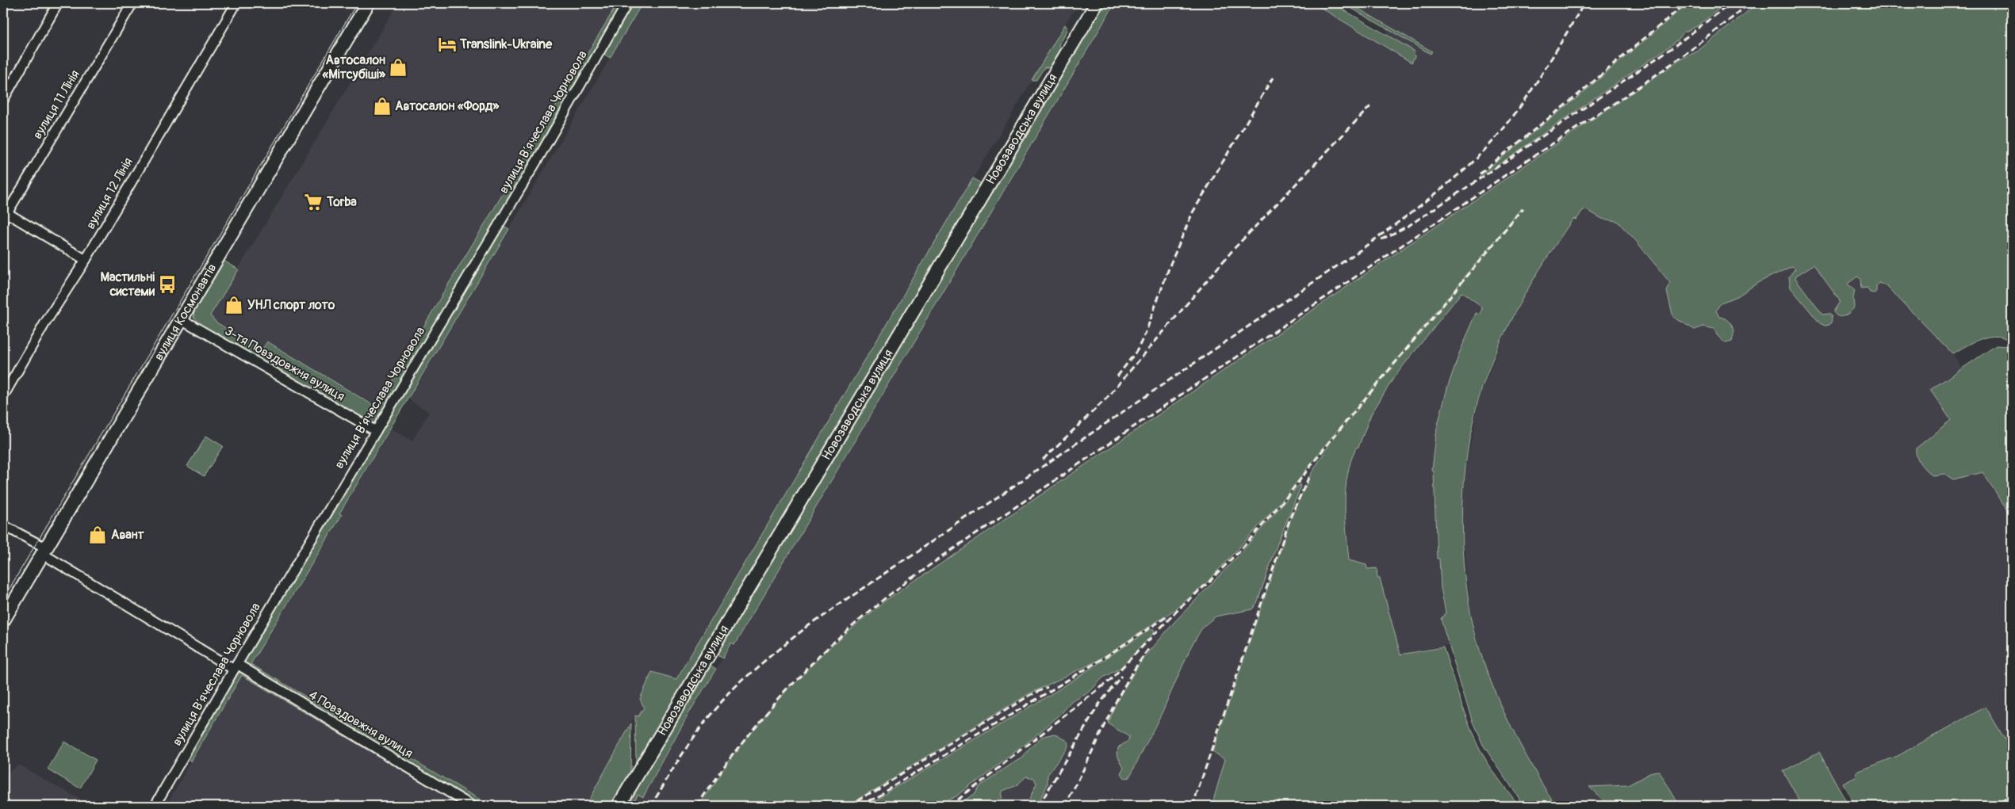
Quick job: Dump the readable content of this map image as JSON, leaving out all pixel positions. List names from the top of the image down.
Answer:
{
  "streets": {
    "street": [
      "вулиця 11 Лінія",
      "вулиця Вʼячеслава Чорновола",
      "Новозаводська вулиця",
      "вулиця 12 Лінія",
      "вулиця Космонавтів",
      "3-тя Повздовжня вулиця",
      "4 Повздовжня вулиця"
    ]
  },
  "crossings": [
    ["вулиця Вʼячеслава Чорновола", "3-тя Повздовжня вулиця"],
    ["вулиця Вʼячеслава Чорновола", "4 Повздовжня вулиця"],
    ["вулиця Космонавтів", "3-тя Повздовжня вулиця"],
    ["вулиця Космонавтів", "4 Повздовжня вулиця"]
  ],
  "places": {
    "hotel": ["Translink-Ukraine"],
    "shop": [
      "Автосалон «Мітсубіші»",
      "Автосалон «Форд»",
      "УНЛ спорт лото",
      "Авант"
    ],
    "supermarket": ["Torba"],
    "bus stop": ["Мастильні системи"]
  }
}
